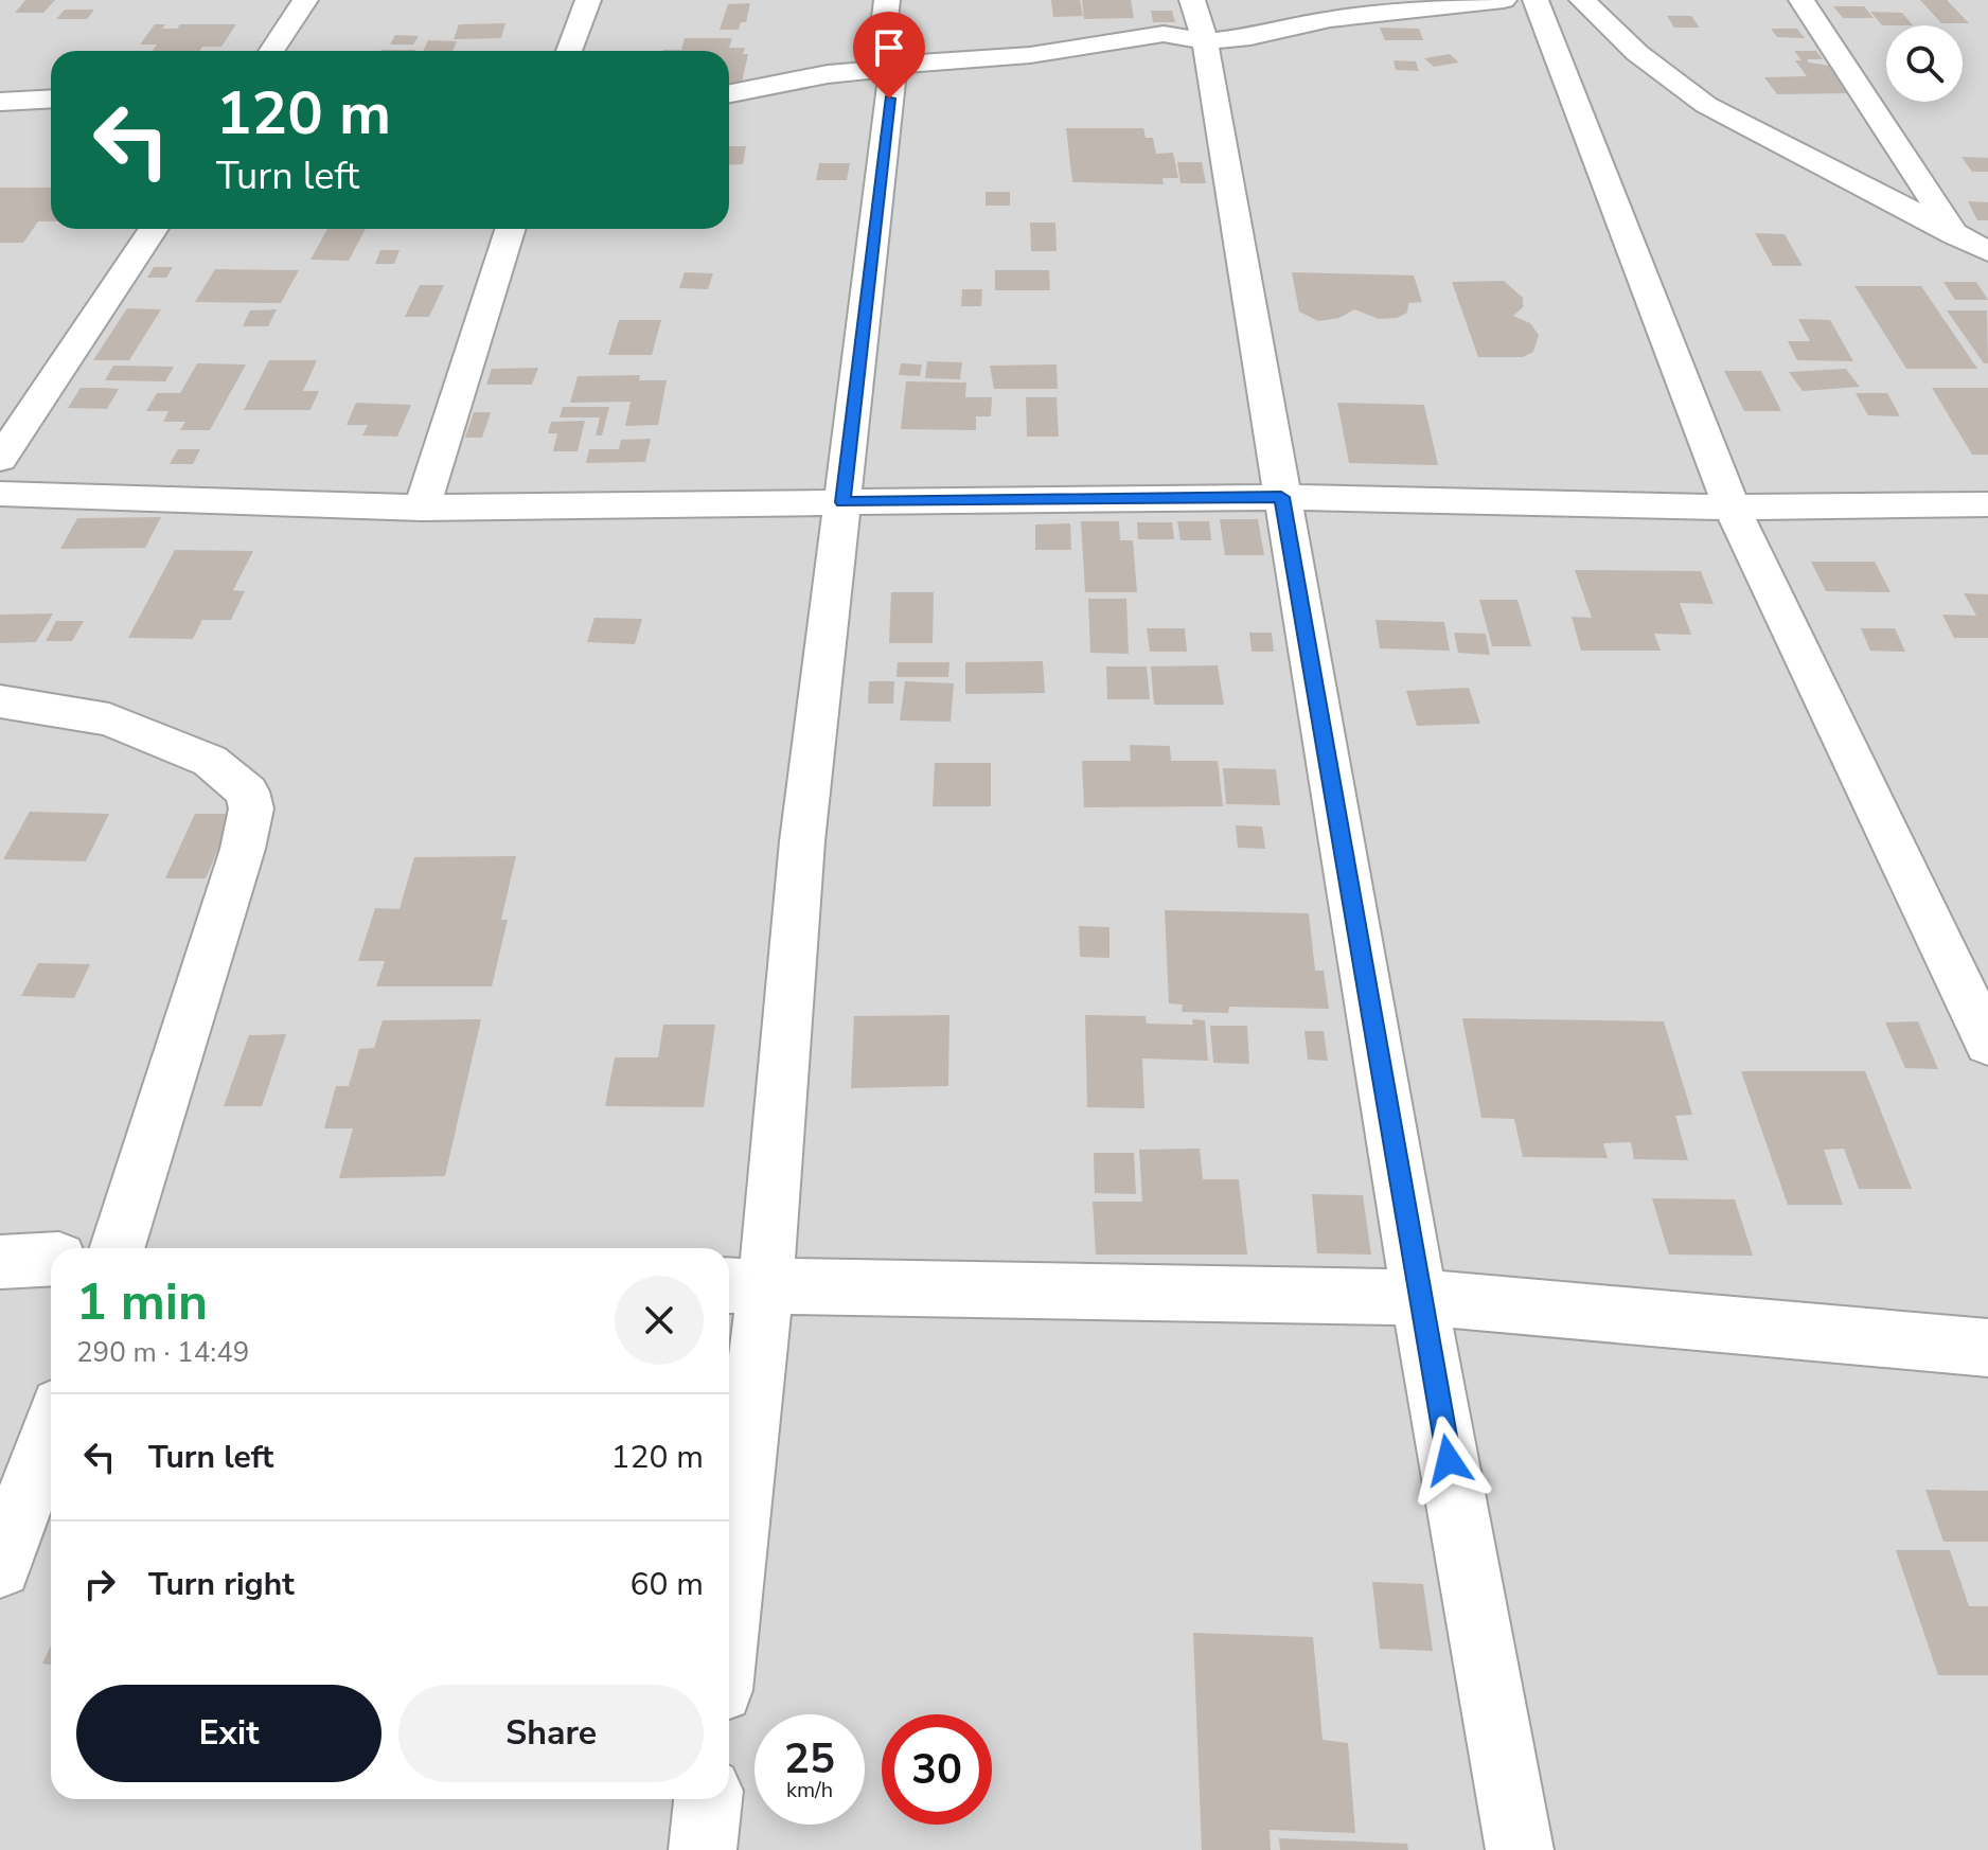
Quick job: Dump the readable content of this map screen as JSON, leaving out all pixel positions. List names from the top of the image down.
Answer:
{
  "page": {
    "turn": ["120 m", "Turn left"],
    "heading": ["1 min", "290 m · 14:49"],
    "list": [
      {
        "name": "Turn left",
        "value": "120 m"
      },
      {
        "name": "Turn right",
        "value": "60 m"
      }
    ],
    "buttons": ["Exit", "Share"],
    "speed": "25 km/h",
    "limit": "30"
  }
}
